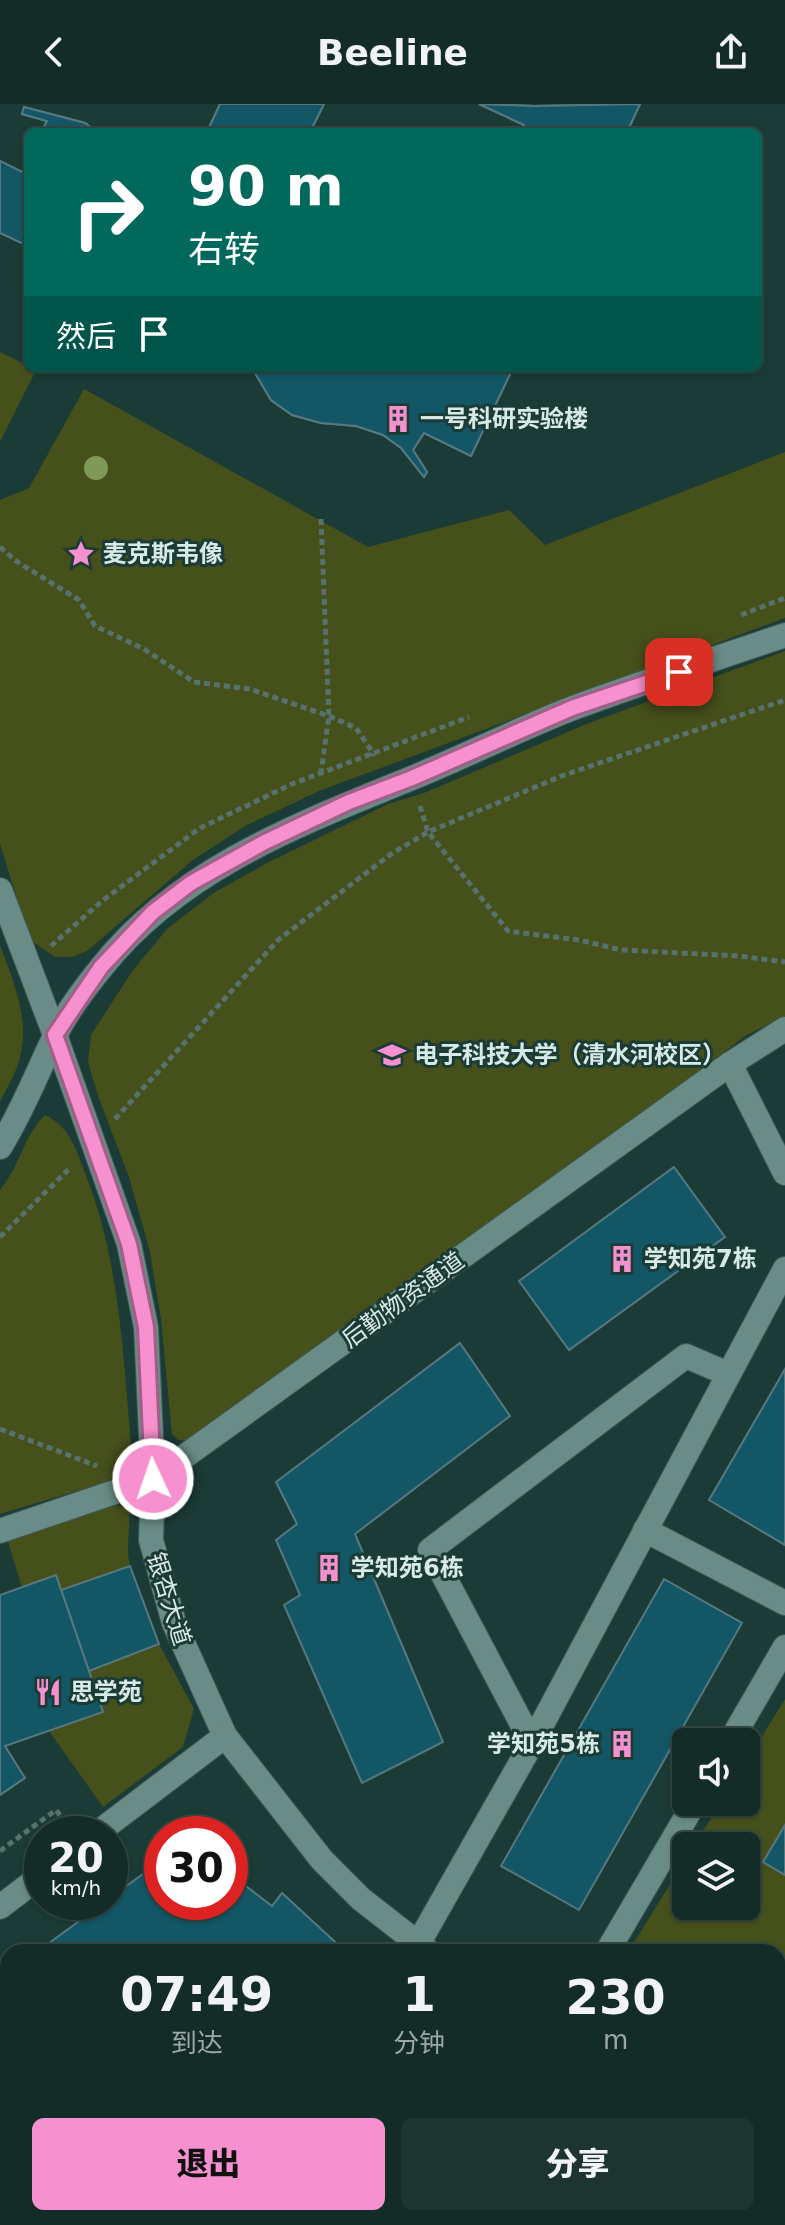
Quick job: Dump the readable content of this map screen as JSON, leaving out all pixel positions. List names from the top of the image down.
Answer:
{
  "streets": {
    "street": ["后勤物资通道", "银杏大道"]
  },
  "crossings": [
    ["后勤物资通道", "银杏大道"]
  ],
  "places": {
    "building": [
      "一号科研实验楼",
      "学知苑7栋",
      "学知苑6栋",
      "学知苑5栋"
    ],
    "place": ["麦克斯韦像"],
    "school or university": ["电子科技大学（清水河校区）"],
    "restaurant": ["思学苑"]
  },
  "page": {
    "header": "Beeline",
    "turn": ["90 m", "右转"],
    "then": "然后",
    "speed": "20 km/h",
    "limit": "30",
    "eta": [
      "07:49",
      "到达",
      "1",
      "分钟",
      "230",
      "m"
    ],
    "buttons": ["退出", "分享"]
  }
}
